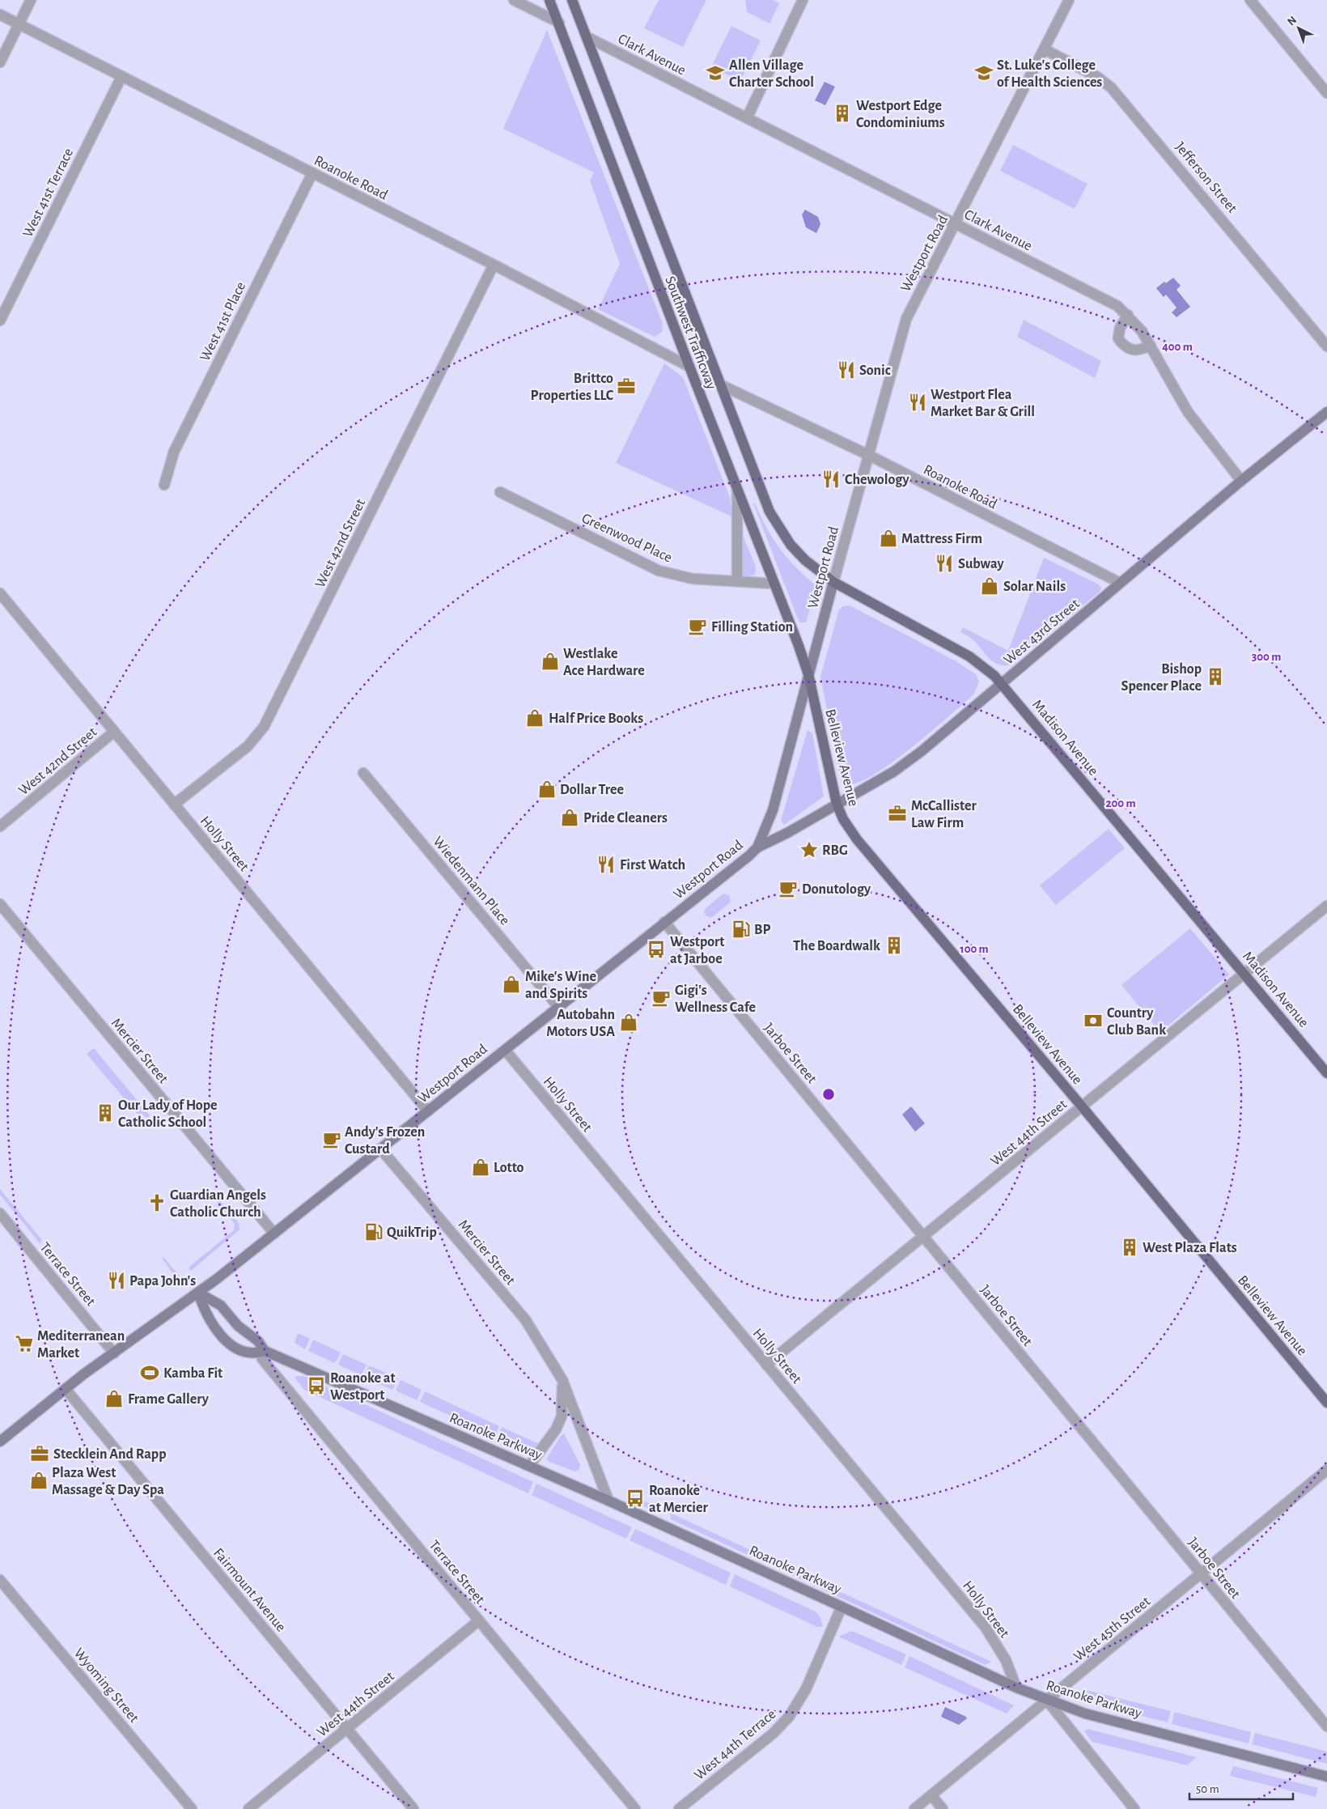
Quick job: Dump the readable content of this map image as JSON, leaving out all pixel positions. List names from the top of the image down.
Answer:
{
  "streets": {
    "main road": ["Southwest Trafficway", "Madison Avenue", "Belleview Avenue"],
    "street": [
      "Clark Avenue",
      "Roanoke Road",
      "Jefferson Street",
      "West 41st Terrace",
      "Westport Road",
      "West 41st Place",
      "Greenwood Place",
      "West 42nd Street",
      "West 43rd Street",
      "Holly Street",
      "Wiedenmann Place",
      "Mercier Street",
      "Jarboe Street",
      "West 44th Street",
      "Terrace Street",
      "Roanoke Parkway",
      "Fairmount Avenue",
      "West 45th Street",
      "Wyoming Street",
      "West 44th Terrace"
    ]
  },
  "crossings": [
    ["Clark Avenue", "Westport Road"],
    ["Clark Avenue", "Southwest Trafficway"],
    ["Clark Avenue", "West 43rd Street"],
    ["Roanoke Road", "West 41st Terrace"],
    ["Roanoke Road", "Westport Road"],
    ["Roanoke Road", "West 41st Place"],
    ["Roanoke Road", "Southwest Trafficway"],
    ["Roanoke Road", "West 42nd Street"],
    ["Roanoke Road", "West 43rd Street"],
    ["Jefferson Street", "Westport Road"],
    ["Westport Road", "Southwest Trafficway"],
    ["Westport Road", "West 43rd Street"],
    ["Westport Road", "Madison Avenue"],
    ["Westport Road", "Belleview Avenue"],
    ["Westport Road", "Holly Street"],
    ["Westport Road", "Wiedenmann Place"],
    ["Westport Road", "Mercier Street"],
    ["Westport Road", "Jarboe Street"],
    ["Westport Road", "Terrace Street"],
    ["Westport Road", "Roanoke Parkway"],
    ["Westport Road", "Fairmount Avenue"],
    ["Southwest Trafficway", "Greenwood Place"],
    ["Southwest Trafficway", "Madison Avenue"],
    ["Southwest Trafficway", "Belleview Avenue"],
    ["West 42nd Street", "Holly Street"],
    ["West 43rd Street", "Madison Avenue"],
    ["West 43rd Street", "Belleview Avenue"],
    ["Madison Avenue", "West 44th Street"],
    ["Belleview Avenue", "West 44th Street"],
    ["Holly Street", "West 44th Street"],
    ["Holly Street", "Roanoke Parkway"],
    ["Mercier Street", "Roanoke Parkway"],
    ["Jarboe Street", "West 44th Street"],
    ["Jarboe Street", "West 45th Street"],
    ["West 44th Street", "Terrace Street"],
    ["West 44th Street", "Fairmount Avenue"],
    ["Terrace Street", "Roanoke Parkway"],
    ["Roanoke Parkway", "West 45th Street"],
    ["Roanoke Parkway", "West 44th Terrace"]
  ],
  "places": {
    "school or university": ["Allen Village Charter School", "St. Luke's College of Health Sciences"],
    "building": [
      "Westport Edge Condominiums",
      "Bishop Spencer Place",
      "The Boardwalk",
      "Our Lady of Hope Catholic School",
      "West Plaza Flats"
    ],
    "restaurant": [
      "Sonic",
      "Westport Flea Market Bar & Grill",
      "Chewology",
      "Subway",
      "First Watch",
      "Papa John's"
    ],
    "office": ["Brittco Properties LLC", "McCallister Law Firm", "Stecklein And Rapp"],
    "shop": [
      "Mattress Firm",
      "Solar Nails",
      "Westlake Ace Hardware",
      "Half Price Books",
      "Dollar Tree",
      "Pride Cleaners",
      "Mike's Wine and Spirits",
      "Autobahn Motors USA",
      "Lotto",
      "Frame Gallery",
      "Plaza West Massage & Day Spa"
    ],
    "cafe": [
      "Filling Station",
      "Donutology",
      "Gigi's Wellness Cafe",
      "Andy's Frozen Custard"
    ],
    "place": ["RBG"],
    "fuel station": ["BP", "QuikTrip"],
    "bus stop": ["Westport at Jarboe", "Roanoke at Westport", "Roanoke at Mercier"],
    "bank": ["Country Club Bank"],
    "church": ["Guardian Angels Catholic Church"],
    "supermarket": ["Mediterranean Market"],
    "sports": ["Kamba Fit"]
  },
  "scale_bar": "50 m",
  "north": "top left",
  "rings": [
    "400 m",
    "300 m",
    "200 m",
    "100 m"
  ]
}
